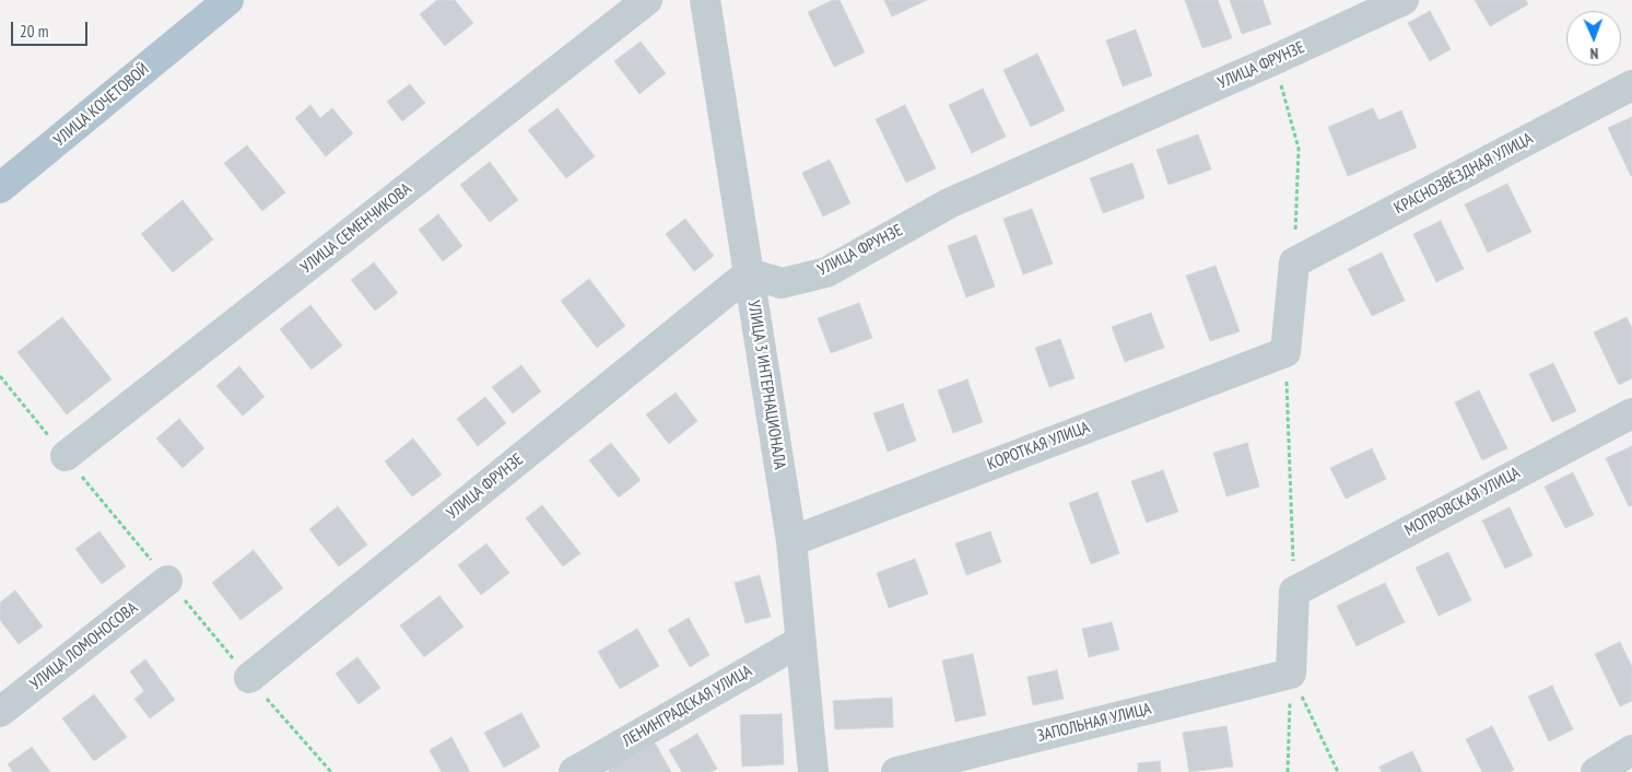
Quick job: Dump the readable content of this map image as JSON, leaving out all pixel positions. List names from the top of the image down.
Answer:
{
  "streets": {
    "main road": ["УЛИЦА КОЧЕТОВОЙ"],
    "street": [
      "УЛИЦА ФРУНЗЕ",
      "КРАСНОЗВЁЗДНАЯ УЛИЦА",
      "УЛИЦА СЕМЕНЧИКОВА",
      "УЛИЦА 3 ИНТЕРНАЦИОНАЛА",
      "КОРОТКАЯ УЛИЦА",
      "МОПРОВСКАЯ УЛИЦА",
      "УЛИЦА ЛОМОНОСОВА",
      "ЛЕНИНГРАДСКАЯ УЛИЦА",
      "ЗАПОЛЬНАЯ УЛИЦА"
    ]
  },
  "crossings": [
    ["УЛИЦА ФРУНЗЕ", "УЛИЦА 3 ИНТЕРНАЦИОНАЛА"],
    ["УЛИЦА 3 ИНТЕРНАЦИОНАЛА", "КОРОТКАЯ УЛИЦА"],
    ["УЛИЦА 3 ИНТЕРНАЦИОНАЛА", "ЛЕНИНГРАДСКАЯ УЛИЦА"]
  ],
  "scale_bar": "20 m",
  "north": "bottom"
}
